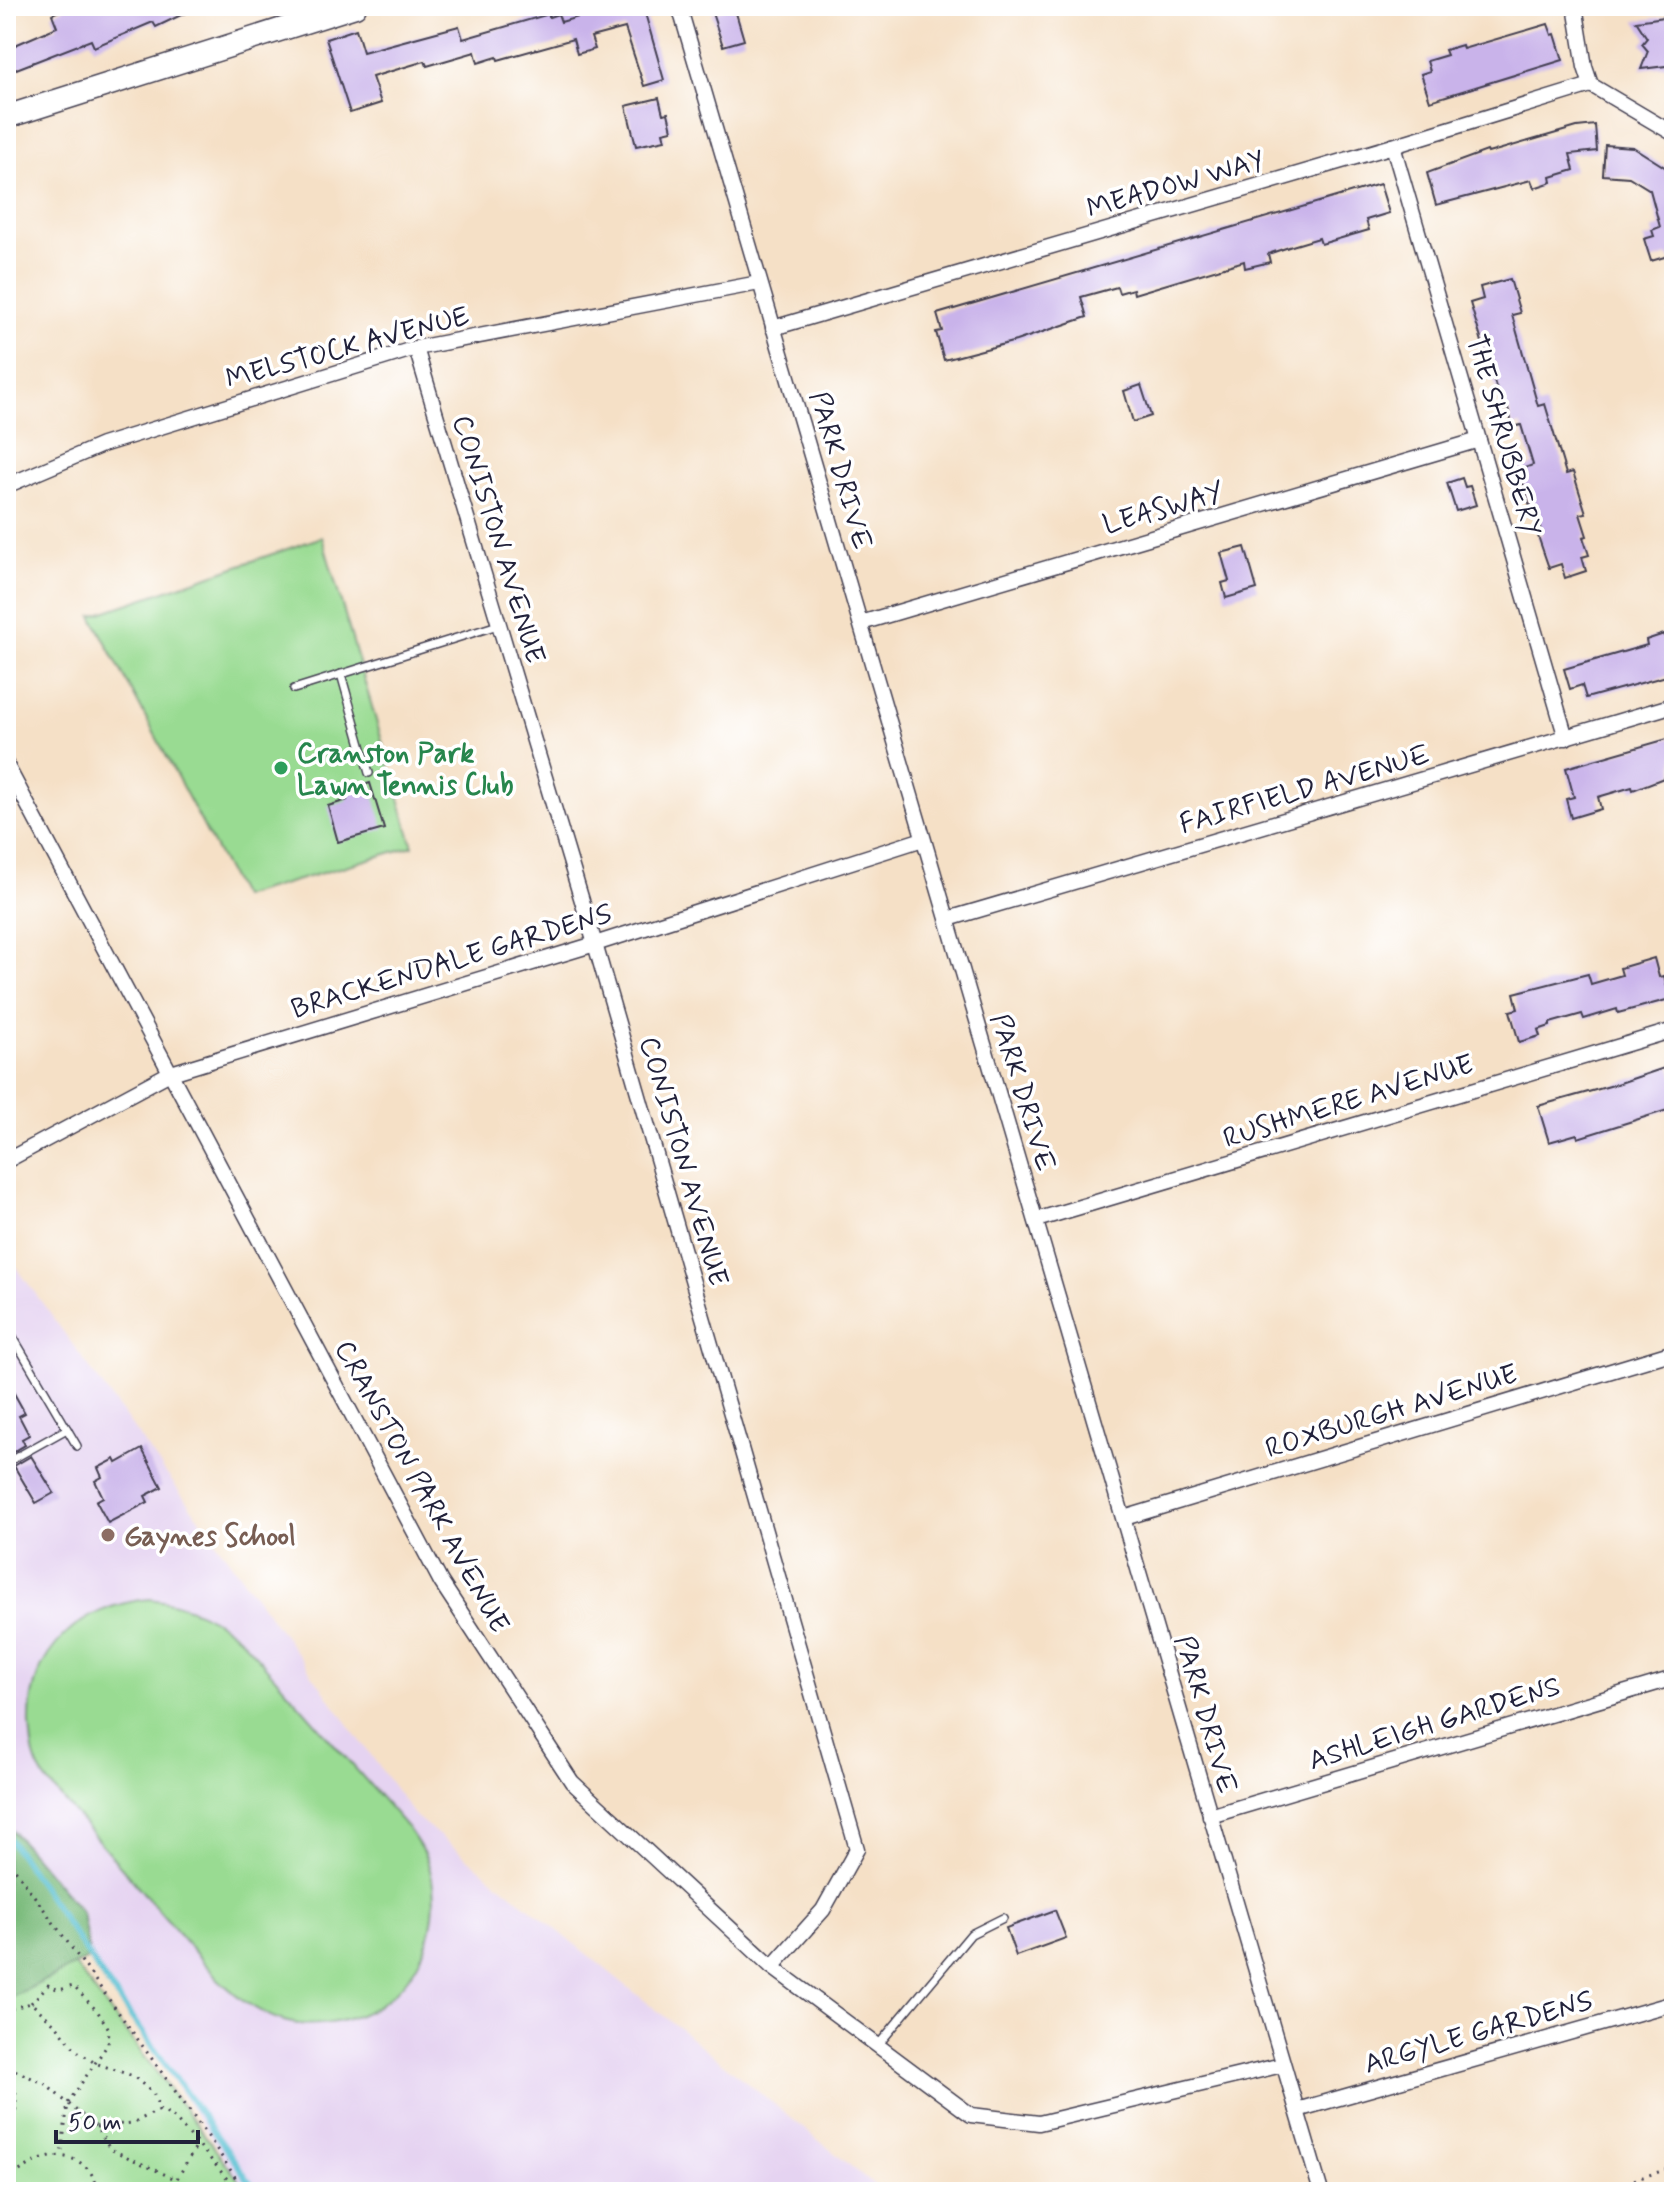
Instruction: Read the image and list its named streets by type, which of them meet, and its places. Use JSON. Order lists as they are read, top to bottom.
{
  "streets": {
    "street": [
      "MEADOW WAY",
      "MELSTOCK AVENUE",
      "THE SHRUBBERY",
      "PARK DRIVE",
      "LEASWAY",
      "CONISTON AVENUE",
      "FAIRFIELD AVENUE",
      "BRACKENDALE GARDENS",
      "RUSHMERE AVENUE",
      "ROXBURGH AVENUE",
      "CRANSTON PARK AVENUE",
      "ASHLEIGH GARDENS",
      "ARGYLE GARDENS"
    ]
  },
  "crossings": [
    ["MEADOW WAY", "THE SHRUBBERY"],
    ["MEADOW WAY", "PARK DRIVE"],
    ["MELSTOCK AVENUE", "PARK DRIVE"],
    ["MELSTOCK AVENUE", "CONISTON AVENUE"],
    ["THE SHRUBBERY", "LEASWAY"],
    ["THE SHRUBBERY", "FAIRFIELD AVENUE"],
    ["PARK DRIVE", "LEASWAY"],
    ["PARK DRIVE", "FAIRFIELD AVENUE"],
    ["PARK DRIVE", "BRACKENDALE GARDENS"],
    ["PARK DRIVE", "RUSHMERE AVENUE"],
    ["PARK DRIVE", "ROXBURGH AVENUE"],
    ["PARK DRIVE", "CRANSTON PARK AVENUE"],
    ["PARK DRIVE", "ASHLEIGH GARDENS"],
    ["PARK DRIVE", "ARGYLE GARDENS"],
    ["CONISTON AVENUE", "BRACKENDALE GARDENS"],
    ["CONISTON AVENUE", "CRANSTON PARK AVENUE"],
    ["BRACKENDALE GARDENS", "CRANSTON PARK AVENUE"]
  ],
  "places": ["Cranston Park Lawn Tennis Club", "Gaynes School"],
  "scale_bar": "50 m"
}
